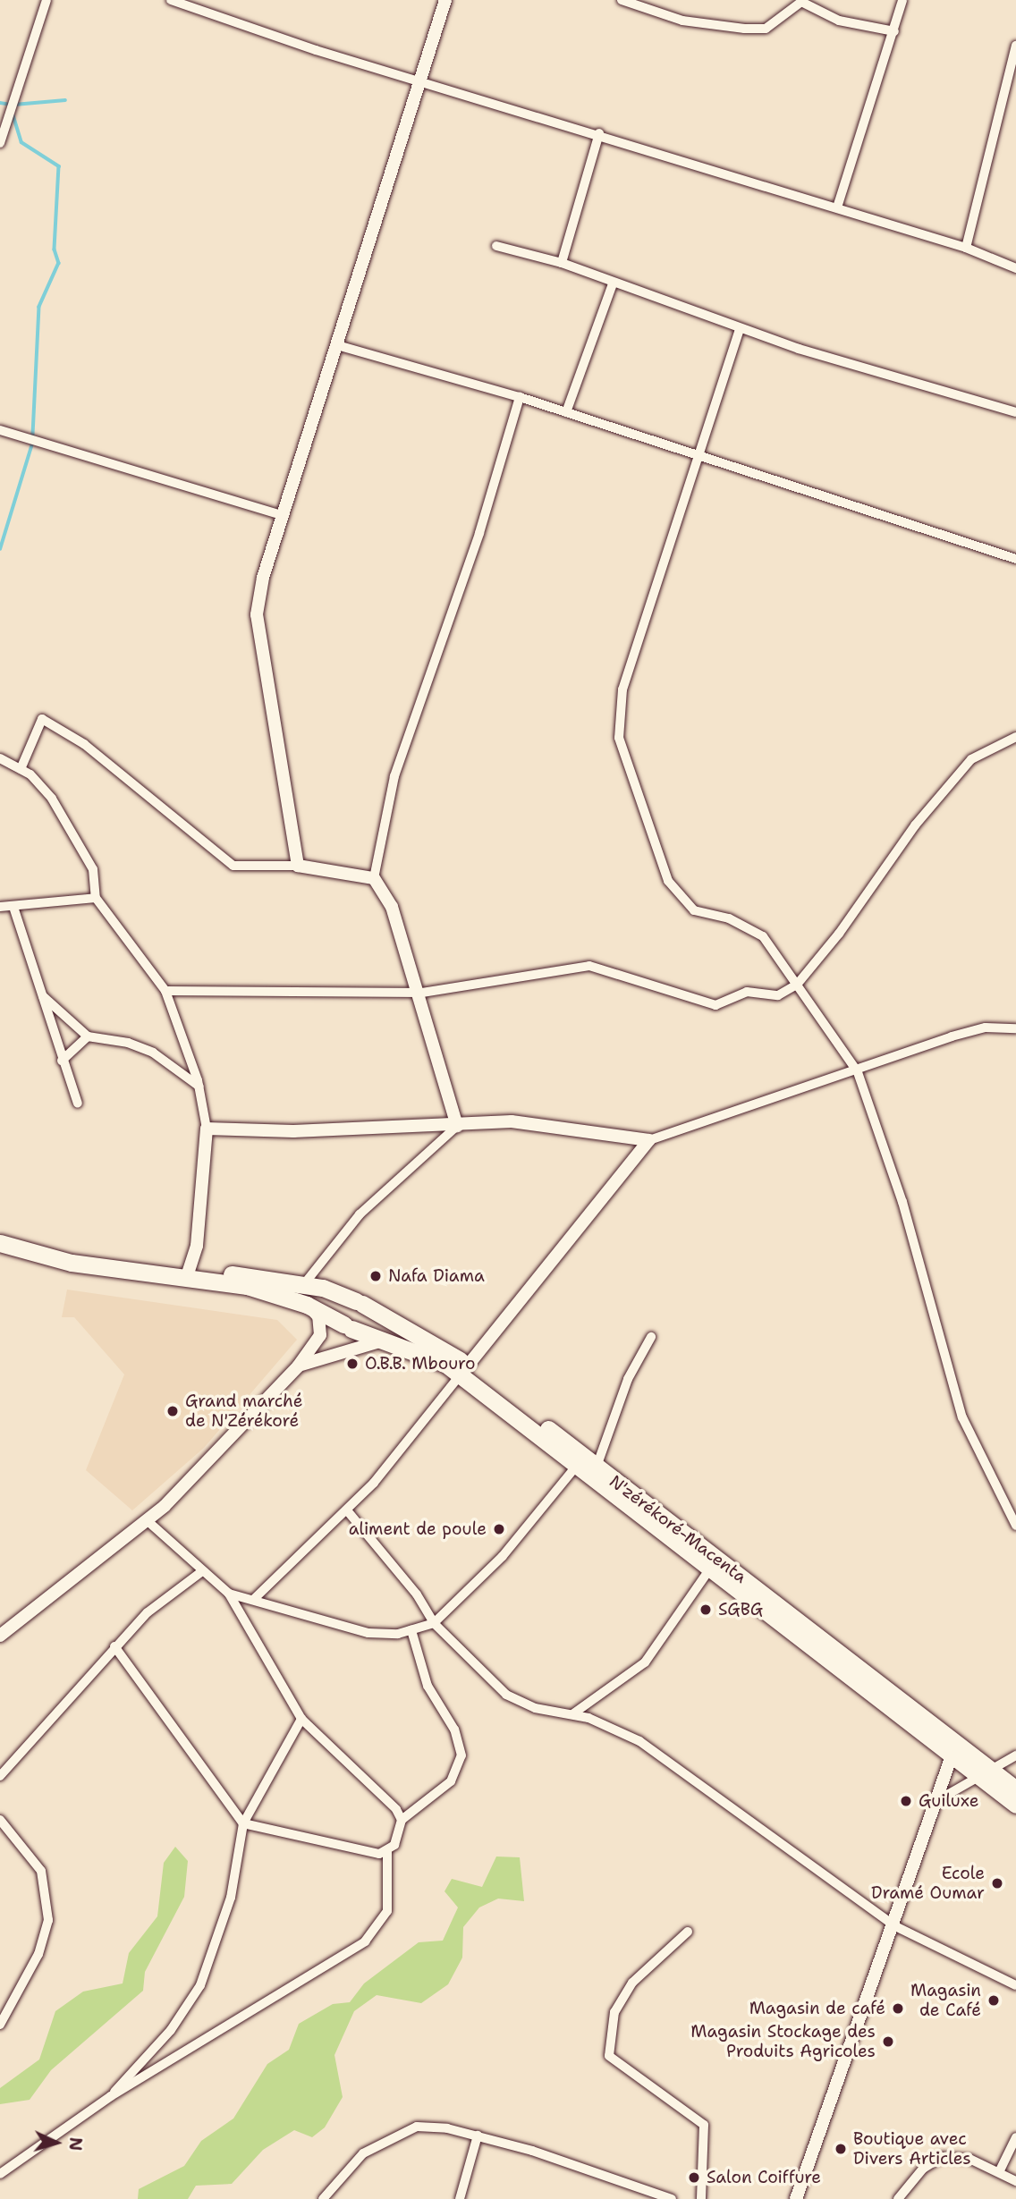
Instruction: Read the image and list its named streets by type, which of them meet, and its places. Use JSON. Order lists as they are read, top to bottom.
{
  "places": [
    "Nafa Diama",
    "O.B.B. Mbouro",
    "Grand marché de N'Zérékoré",
    "aliment de poule",
    "SGBG",
    "Guiluxe",
    "Ecole Dramé Oumar",
    "Magasin de Café",
    "Magasin de café",
    "Magasin Stockage des Produits Agricoles",
    "Boutique avec Divers Articles",
    "Salon Coiffure"
  ],
  "north": "right"
}
